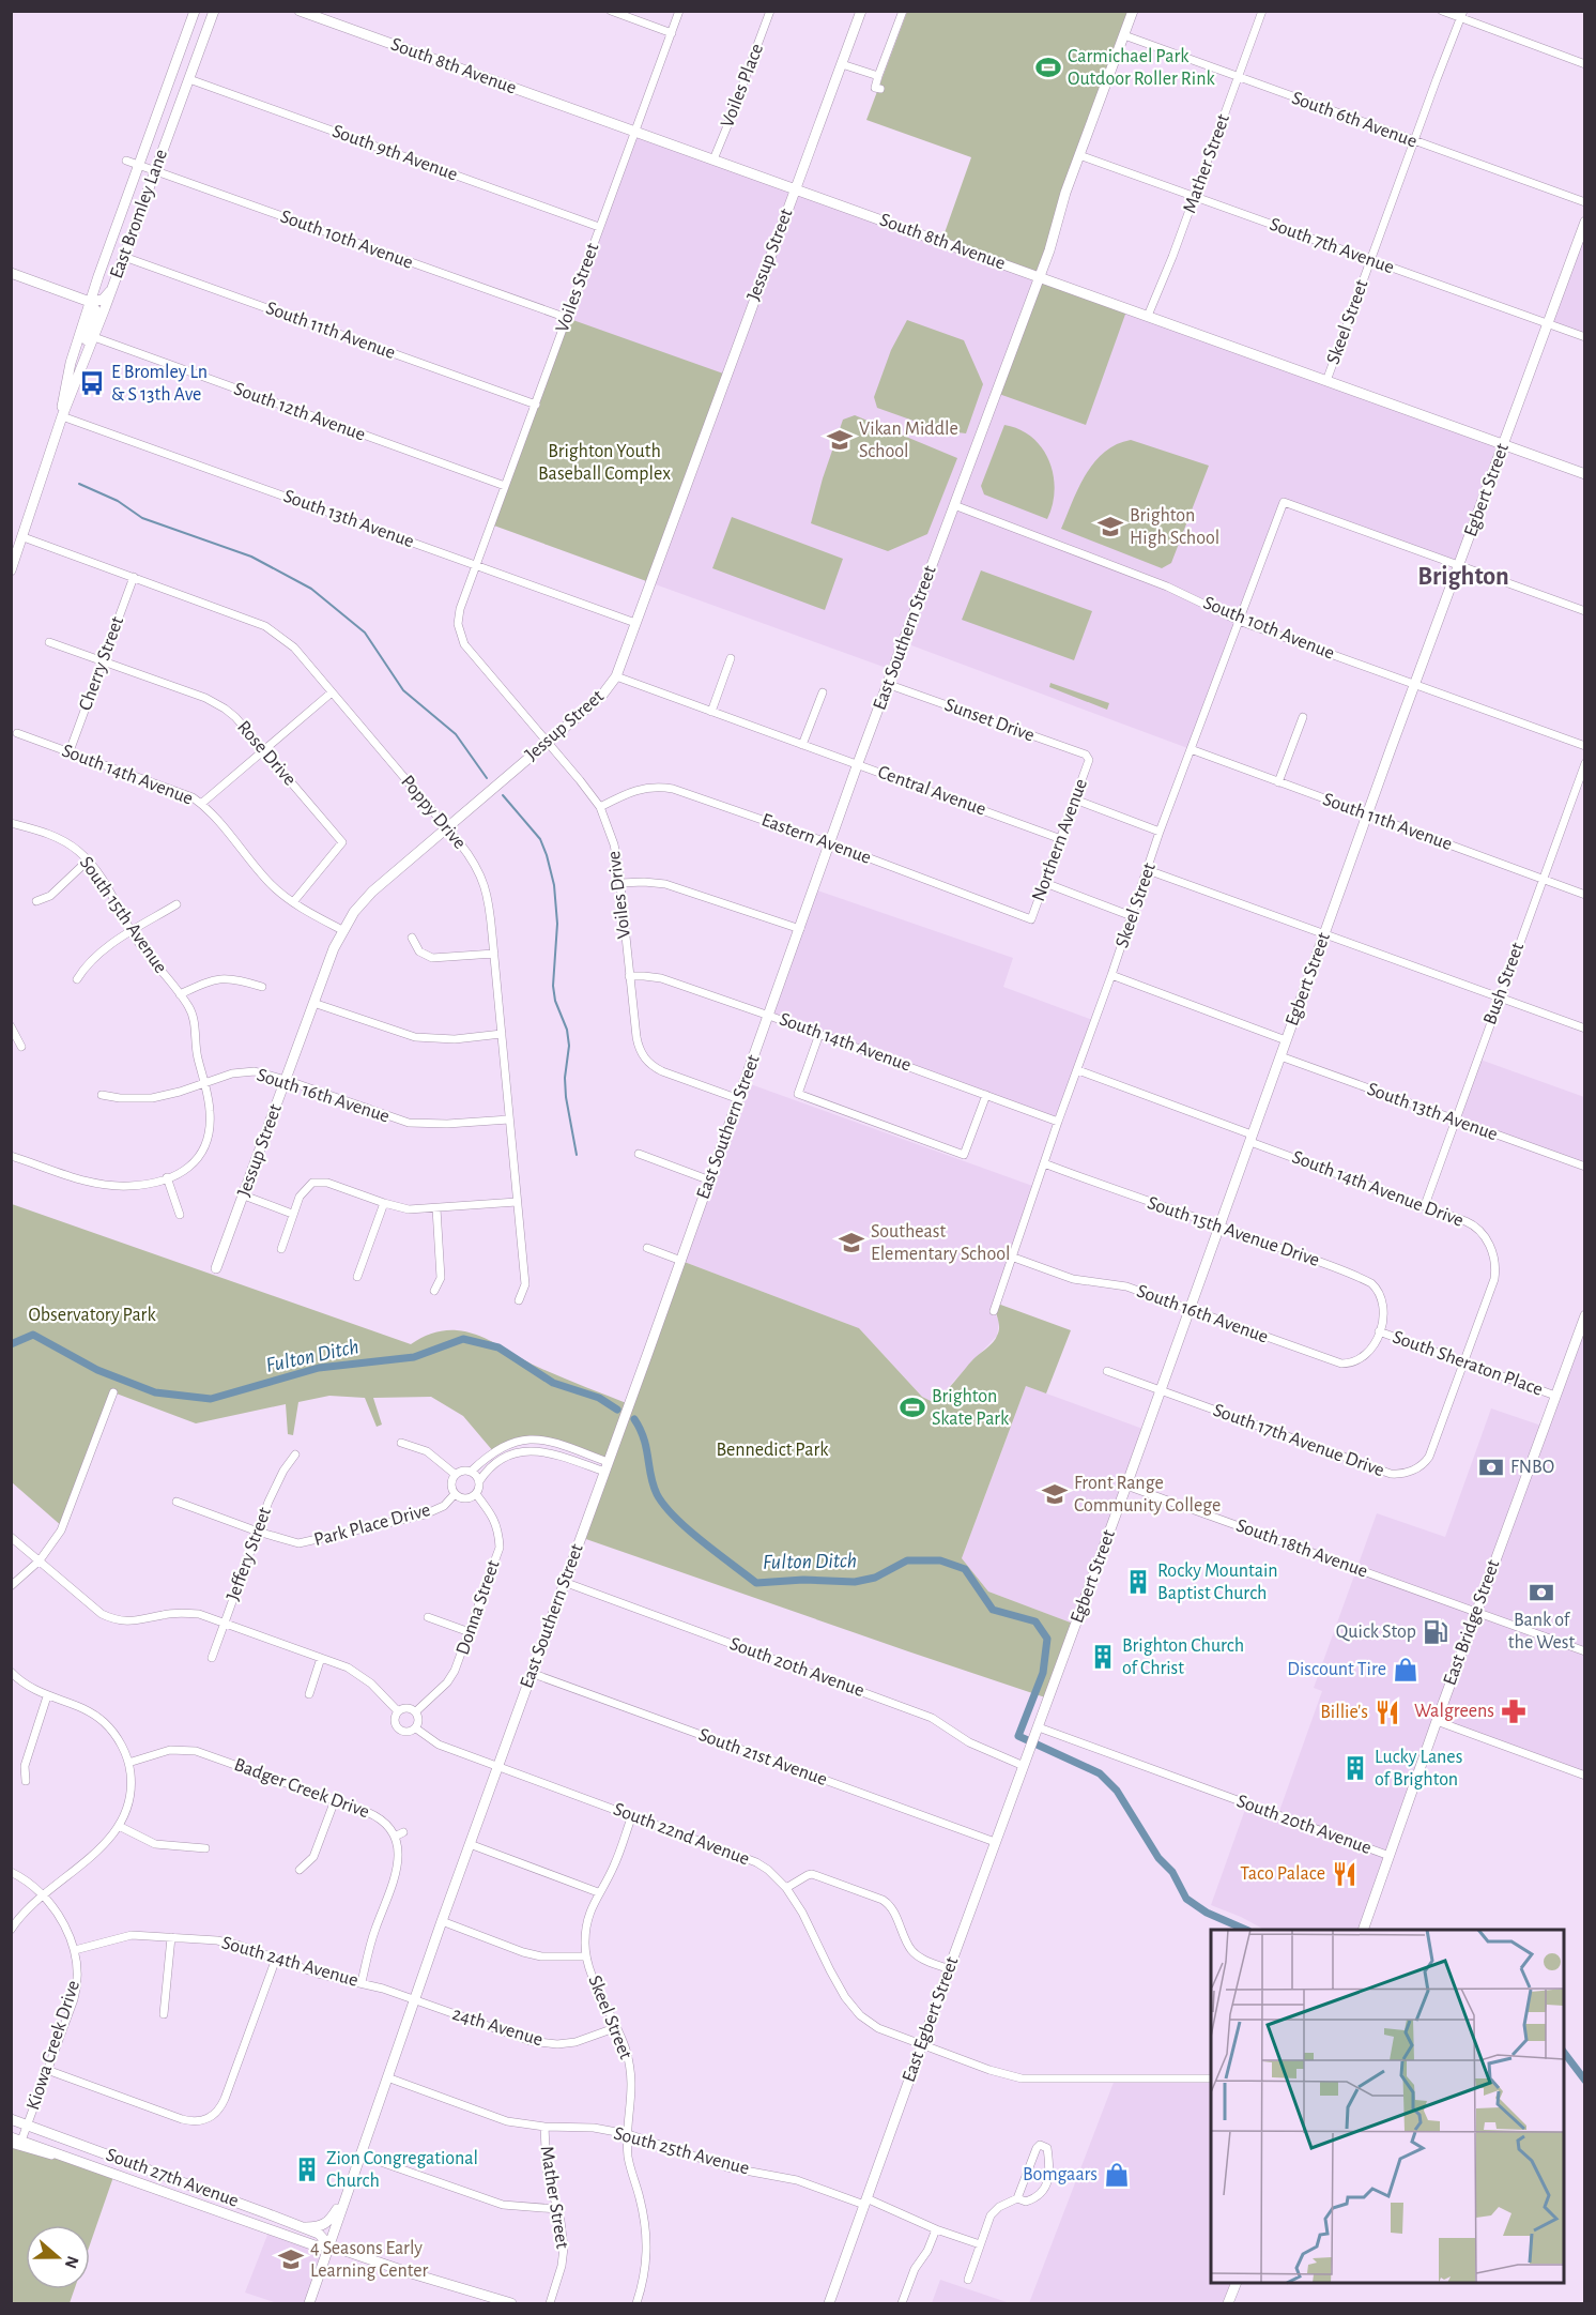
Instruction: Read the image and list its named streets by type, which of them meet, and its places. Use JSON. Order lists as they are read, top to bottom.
{
  "streets": {
    "street": [
      "South 8th Avenue",
      "Voiles Place",
      "South 6th Avenue",
      "South 9th Avenue",
      "Mather Street",
      "East Bromley Lane",
      "South 10th Avenue",
      "South 7th Avenue",
      "Jessup Street",
      "Voiles Street",
      "Skeel Street",
      "South 11th Avenue",
      "South 12th Avenue",
      "Egbert Street",
      "South 13th Avenue",
      "East Southern Street",
      "Cherry Street",
      "Sunset Drive",
      "Rose Drive",
      "South 14th Avenue",
      "Central Avenue",
      "Poppy Drive",
      "Eastern Avenue",
      "Northern Avenue",
      "Voiles Drive",
      "South 15th Avenue",
      "Bush Street",
      "South 16th Avenue",
      "South 14th Avenue Drive",
      "South 15th Avenue Drive",
      "South Sheraton Place",
      "South 17th Avenue Drive",
      "Park Place Drive",
      "South 18th Avenue",
      "Jeffery Street",
      "Donna Street",
      "East Bridge Street",
      "South 20th Avenue",
      "South 21st Avenue",
      "Badger Creek Drive",
      "South 22nd Avenue",
      "South 24th Avenue",
      "East Egbert Street",
      "24th Avenue",
      "Kiowa Creek Drive",
      "South 25th Avenue",
      "South 27th Avenue"
    ]
  },
  "crossings": [
    ["South 8th Avenue", "Voiles Place"],
    ["South 8th Avenue", "Mather Street"],
    ["South 8th Avenue", "Jessup Street"],
    ["South 8th Avenue", "Voiles Street"],
    ["South 8th Avenue", "Skeel Street"],
    ["South 8th Avenue", "Egbert Street"],
    ["South 8th Avenue", "East Southern Street"],
    ["South 6th Avenue", "Mather Street"],
    ["South 6th Avenue", "Skeel Street"],
    ["South 6th Avenue", "East Southern Street"],
    ["South 9th Avenue", "East Bromley Lane"],
    ["South 9th Avenue", "Voiles Street"],
    ["Mather Street", "South 7th Avenue"],
    ["Mather Street", "South 25th Avenue"],
    ["East Bromley Lane", "South 10th Avenue"],
    ["East Bromley Lane", "South 11th Avenue"],
    ["East Bromley Lane", "South 12th Avenue"],
    ["East Bromley Lane", "South 13th Avenue"],
    ["East Bromley Lane", "Poppy Drive"],
    ["South 10th Avenue", "Voiles Street"],
    ["South 10th Avenue", "Skeel Street"],
    ["South 10th Avenue", "Egbert Street"],
    ["South 10th Avenue", "East Southern Street"],
    ["South 7th Avenue", "Skeel Street"],
    ["South 7th Avenue", "Egbert Street"],
    ["South 7th Avenue", "East Southern Street"],
    ["Jessup Street", "South 13th Avenue"],
    ["Jessup Street", "South 14th Avenue"],
    ["Jessup Street", "Central Avenue"],
    ["Jessup Street", "Poppy Drive"],
    ["Jessup Street", "Voiles Drive"],
    ["Jessup Street", "South 16th Avenue"],
    ["Voiles Street", "South 11th Avenue"],
    ["Voiles Street", "South 12th Avenue"],
    ["Voiles Street", "South 13th Avenue"],
    ["Voiles Street", "Voiles Drive"],
    ["Skeel Street", "South 11th Avenue"],
    ["Skeel Street", "Egbert Street"],
    ["Skeel Street", "South 14th Avenue"],
    ["Skeel Street", "South 16th Avenue"],
    ["Skeel Street", "South 14th Avenue Drive"],
    ["Skeel Street", "South 15th Avenue Drive"],
    ["Skeel Street", "South 22nd Avenue"],
    ["Skeel Street", "24th Avenue"],
    ["Skeel Street", "South 25th Avenue"],
    ["South 11th Avenue", "Egbert Street"],
    ["South 11th Avenue", "Bush Street"],
    ["Egbert Street", "South 13th Avenue"],
    ["Egbert Street", "South 16th Avenue"],
    ["Egbert Street", "South 14th Avenue Drive"],
    ["Egbert Street", "South 15th Avenue Drive"],
    ["Egbert Street", "South 17th Avenue Drive"],
    ["Egbert Street", "South 18th Avenue"],
    ["Egbert Street", "South 20th Avenue"],
    ["Egbert Street", "East Egbert Street"],
    ["South 13th Avenue", "Voiles Drive"],
    ["South 13th Avenue", "Bush Street"],
    ["East Southern Street", "Sunset Drive"],
    ["East Southern Street", "South 14th Avenue"],
    ["East Southern Street", "Central Avenue"],
    ["East Southern Street", "Eastern Avenue"],
    ["East Southern Street", "Voiles Drive"],
    ["East Southern Street", "South 20th Avenue"],
    ["East Southern Street", "South 21st Avenue"],
    ["East Southern Street", "South 22nd Avenue"],
    ["East Southern Street", "South 24th Avenue"],
    ["East Southern Street", "24th Avenue"],
    ["East Southern Street", "South 25th Avenue"],
    ["East Southern Street", "South 27th Avenue"],
    ["Cherry Street", "Rose Drive"],
    ["Cherry Street", "South 14th Avenue"],
    ["Cherry Street", "Poppy Drive"],
    ["Sunset Drive", "Northern Avenue"],
    ["Rose Drive", "South 14th Avenue"],
    ["South 14th Avenue", "Voiles Drive"],
    ["Central Avenue", "Northern Avenue"],
    ["Poppy Drive", "South 16th Avenue"],
    ["Eastern Avenue", "Northern Avenue"],
    ["Eastern Avenue", "Voiles Drive"],
    ["South 15th Avenue", "South 16th Avenue"],
    ["Bush Street", "South 14th Avenue Drive"],
    ["South 16th Avenue", "South 15th Avenue Drive"],
    ["South 16th Avenue", "South Sheraton Place"],
    ["South 14th Avenue Drive", "South Sheraton Place"],
    ["South 14th Avenue Drive", "South 17th Avenue Drive"],
    ["South 15th Avenue Drive", "South Sheraton Place"],
    ["South Sheraton Place", "South 17th Avenue Drive"],
    ["South Sheraton Place", "East Bridge Street"],
    ["Park Place Drive", "Jeffery Street"],
    ["Park Place Drive", "Donna Street"],
    ["South 18th Avenue", "East Bridge Street"],
    ["Donna Street", "South 22nd Avenue"],
    ["East Bridge Street", "South 20th Avenue"],
    ["South 20th Avenue", "East Egbert Street"],
    ["South 21st Avenue", "East Egbert Street"],
    ["South 22nd Avenue", "East Egbert Street"],
    ["South 24th Avenue", "24th Avenue"],
    ["South 24th Avenue", "Kiowa Creek Drive"],
    ["East Egbert Street", "South 25th Avenue"],
    ["Kiowa Creek Drive", "South 27th Avenue"]
  ],
  "districts": ["Brighton"],
  "water": ["Fulton Ditch"],
  "parks": ["Brighton Youth Baseball Complex", "Observatory Park", "Bennedict Park"],
  "places": {
    "sports": ["Carmichael Park Outdoor Roller Rink", "Brighton Skate Park"],
    "bus stop": ["E Bromley Ln & S 13th Ave"],
    "school or university": [
      "Vikan Middle School",
      "Brighton High School",
      "Southeast Elementary School",
      "Front Range Community College",
      "4 Seasons Early Learning Center"
    ],
    "bank": ["FNBO", "Bank of the West"],
    "building": [
      "Rocky Mountain Baptist Church",
      "Brighton Church of Christ",
      "Lucky Lanes of Brighton",
      "Zion Congregational Church"
    ],
    "fuel station": ["Quick Stop"],
    "shop": ["Discount Tire", "Bomgaars"],
    "pharmacy": ["Walgreens"],
    "restaurant": ["Billie's", "Taco Palace"]
  },
  "north": "right"
}
